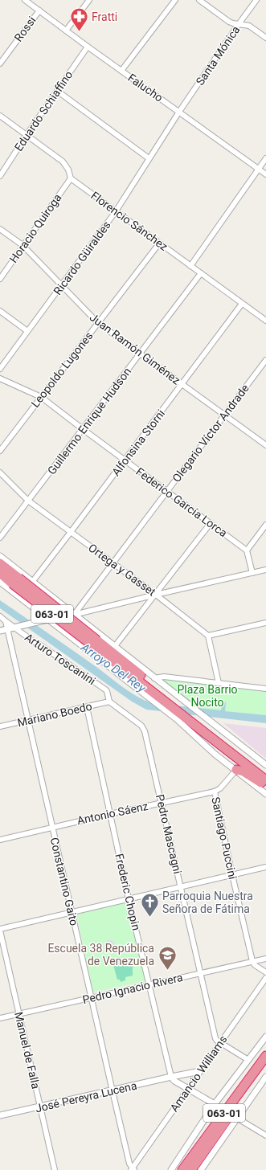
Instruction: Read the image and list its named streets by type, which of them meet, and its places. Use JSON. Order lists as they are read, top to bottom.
{
  "streets": {
    "highway": ["063-01"],
    "street": [
      "Rossi",
      "Santa Mónica",
      "Falucho",
      "Eduardo Schiaffino",
      "Florencio Sánchez",
      "Horacio Quiroga",
      "Ricardo Güiraldes",
      "Juan Ramón Giménez",
      "Leopoldo Lugones",
      "Guillermo Enrique Hudson",
      "Olegario Víctor Andrade",
      "Alfonsina Storni",
      "Federico García Lorca",
      "Ortega y Gasset",
      "Arturo Toscanini",
      "Mariano Boedo",
      "Antonio Sáenz",
      "Pedro Mascagni",
      "Santiago Puccini",
      "Constantino Gaito",
      "Frederic Chopin",
      "Pedro Ignacio Rivera",
      "Manuel de Falla",
      "Amancio Williams",
      "José Pereyra Lucena"
    ]
  },
  "crossings": [
    ["Rossi", "Falucho"],
    ["Santa Mónica", "Falucho"],
    ["Santa Mónica", "Ricardo Güiraldes"],
    ["Falucho", "Eduardo Schiaffino"],
    ["Falucho", "Ricardo Güiraldes"],
    ["Florencio Sánchez", "Horacio Quiroga"],
    ["Florencio Sánchez", "Ricardo Güiraldes"],
    ["Florencio Sánchez", "Leopoldo Lugones"],
    ["Florencio Sánchez", "Guillermo Enrique Hudson"],
    ["Florencio Sánchez", "Alfonsina Storni"],
    ["Horacio Quiroga", "Juan Ramón Giménez"],
    ["Ricardo Güiraldes", "Juan Ramón Giménez"],
    ["Juan Ramón Giménez", "Leopoldo Lugones"],
    ["Juan Ramón Giménez", "Guillermo Enrique Hudson"],
    ["Juan Ramón Giménez", "Olegario Víctor Andrade"],
    ["Juan Ramón Giménez", "Alfonsina Storni"],
    ["Leopoldo Lugones", "Federico García Lorca"],
    ["Guillermo Enrique Hudson", "Federico García Lorca"],
    ["Guillermo Enrique Hudson", "Ortega y Gasset"],
    ["Olegario Víctor Andrade", "Federico García Lorca"],
    ["Olegario Víctor Andrade", "Ortega y Gasset"],
    ["Alfonsina Storni", "Federico García Lorca"],
    ["Alfonsina Storni", "Ortega y Gasset"],
    ["Arturo Toscanini", "Mariano Boedo"],
    ["Arturo Toscanini", "Pedro Mascagni"],
    ["Arturo Toscanini", "Constantino Gaito"],
    ["Mariano Boedo", "Pedro Mascagni"],
    ["Mariano Boedo", "Constantino Gaito"],
    ["Mariano Boedo", "Frederic Chopin"],
    ["Antonio Sáenz", "Pedro Mascagni"],
    ["Antonio Sáenz", "Santiago Puccini"],
    ["Antonio Sáenz", "Constantino Gaito"],
    ["Antonio Sáenz", "Frederic Chopin"],
    ["Pedro Mascagni", "Pedro Ignacio Rivera"],
    ["Pedro Mascagni", "Amancio Williams"],
    ["Santiago Puccini", "Pedro Ignacio Rivera"],
    ["Constantino Gaito", "Pedro Ignacio Rivera"],
    ["Constantino Gaito", "Amancio Williams"],
    ["Constantino Gaito", "José Pereyra Lucena"],
    ["Frederic Chopin", "Pedro Ignacio Rivera"],
    ["Frederic Chopin", "José Pereyra Lucena"],
    ["Pedro Ignacio Rivera", "Manuel de Falla"],
    ["Manuel de Falla", "José Pereyra Lucena"],
    ["Amancio Williams", "José Pereyra Lucena"]
  ],
  "water": ["Arroyo Del Rey"],
  "parks": ["Plaza Barrio Nocito"],
  "places": {
    "pharmacy": ["Fratti"],
    "church": ["Parroquia Nuestra Señora de Fátima"],
    "school or university": ["Escuela 38 República de Venezuela"]
  }
}
